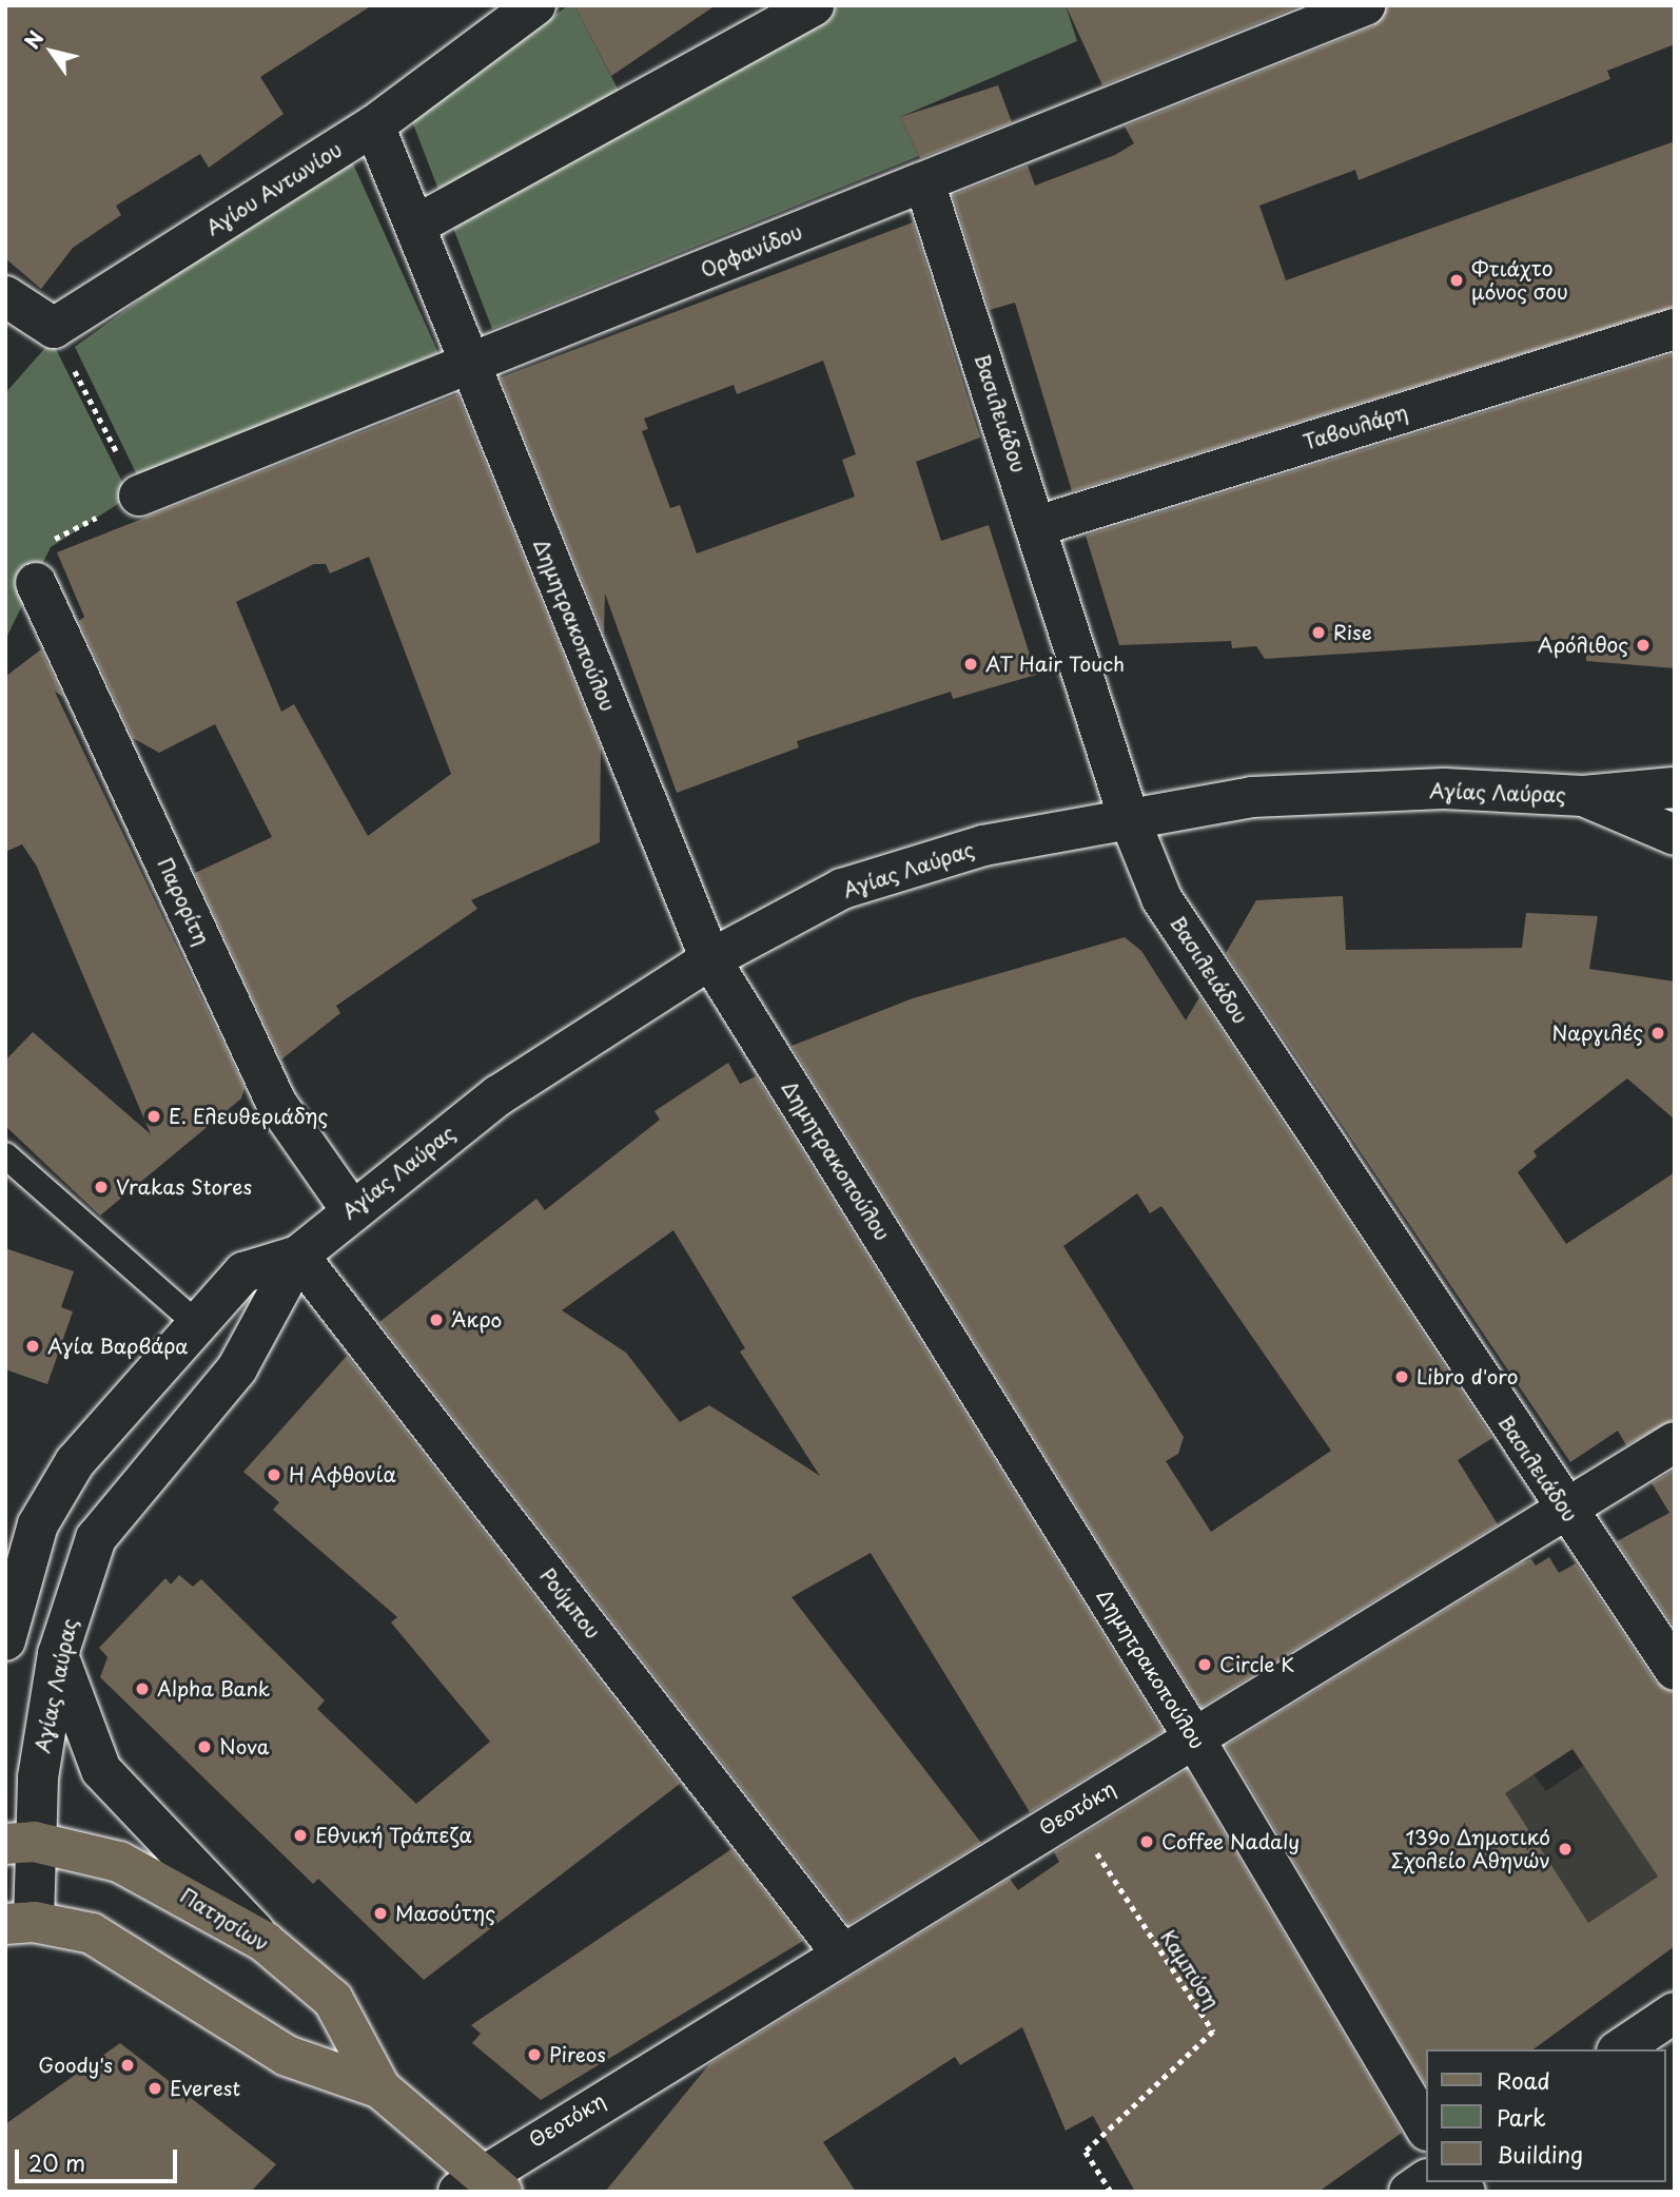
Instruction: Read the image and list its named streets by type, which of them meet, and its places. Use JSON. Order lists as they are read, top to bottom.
{
  "streets": {
    "main road": ["Πατησίων"],
    "street": [
      "Αγίου Αντωνίου",
      "Ορφανίδου",
      "Βασιλειάδου",
      "Ταβουλάρη",
      "Δημητρακοπούλου",
      "Αγίας Λαύρας",
      "Παρορίτη",
      "Ρούμπου",
      "Θεοτόκη"
    ],
    "path": ["Καμπύση"]
  },
  "crossings": [
    ["Αγίου Αντωνίου", "Δημητρακοπούλου"],
    ["Ορφανίδου", "Βασιλειάδου"],
    ["Ορφανίδου", "Δημητρακοπούλου"],
    ["Βασιλειάδου", "Ταβουλάρη"],
    ["Βασιλειάδου", "Αγίας Λαύρας"],
    ["Βασιλειάδου", "Θεοτόκη"],
    ["Δημητρακοπούλου", "Αγίας Λαύρας"],
    ["Δημητρακοπούλου", "Θεοτόκη"],
    ["Αγίας Λαύρας", "Παρορίτη"],
    ["Αγίας Λαύρας", "Ρούμπου"],
    ["Αγίας Λαύρας", "Πατησίων"],
    ["Ρούμπου", "Θεοτόκη"],
    ["Θεοτόκη", "Πατησίων"],
    ["Θεοτόκη", "Καμπύση"]
  ],
  "places": [
    "Φτιάχτο μόνος σου",
    "Rise",
    "Αρόλιθος",
    "AT Hair Touch",
    "Ναργιλές",
    "Ε. Ελευθεριάδης",
    "Vrakas Stores",
    "Άκρο",
    "Αγία Βαρβάρα",
    "Libro d'oro",
    "Η Αφθονία",
    "Circle K",
    "Alpha Bank",
    "Nova",
    "Εθνική Τράπεζα",
    "Coffee Nadaly",
    "139ο Δημοτικό Σχολείο Αθηνών",
    "Μασούτης",
    "Pireos",
    "Goody's",
    "Everest"
  ],
  "legend": ["Road", "Park", "Building"],
  "scale_bar": "20 m",
  "north": "top left"
}
